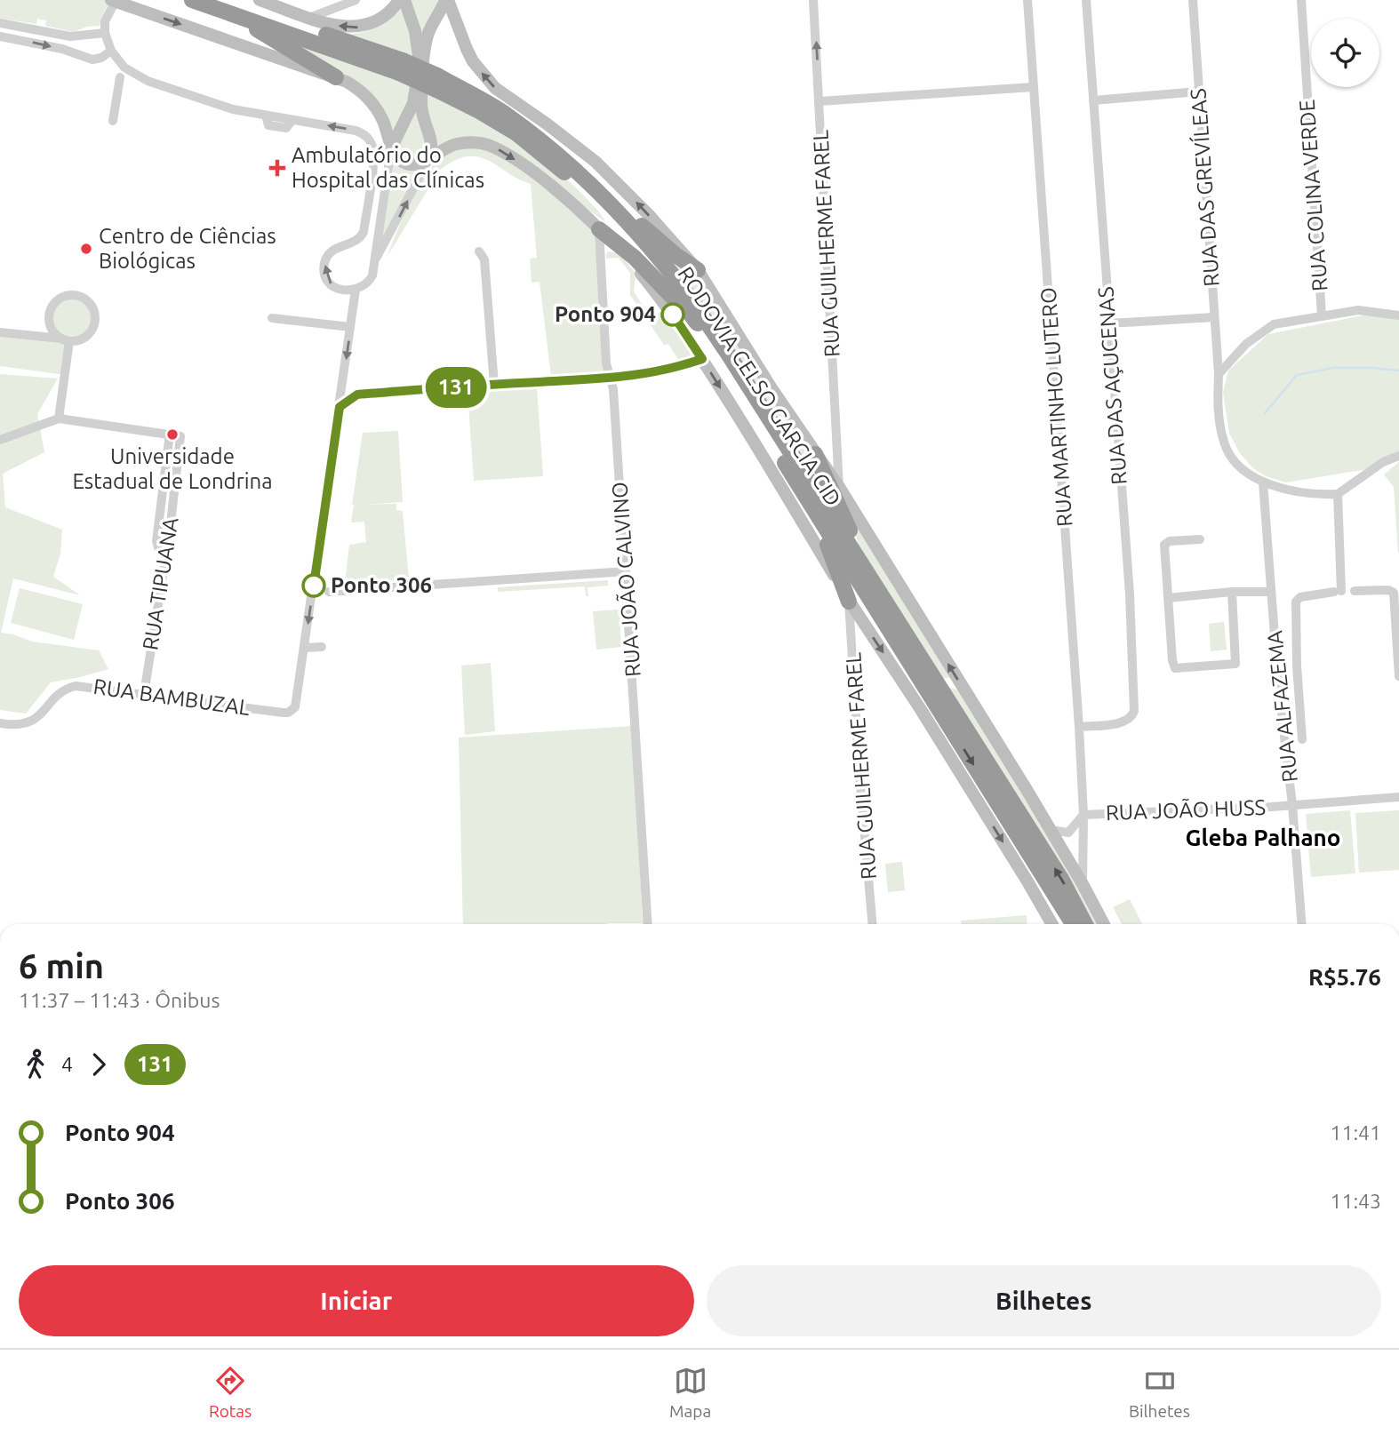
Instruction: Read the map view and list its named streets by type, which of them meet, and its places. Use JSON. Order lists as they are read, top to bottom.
{
  "streets": {
    "highway": ["RODOVIA CELSO GARCIA CID"],
    "street": [
      "RUA DAS GREVÍLEAS",
      "RUA COLINA VERDE",
      "RUA GUILHERME FAREL",
      "RUA DAS AÇUCENAS",
      "RUA MARTINHO LUTERO",
      "RUA JOÃO CALVINO",
      "RUA TIPUANA",
      "RUA BAMBUZAL",
      "RUA ALFAZEMA",
      "RUA JOÃO HUSS"
    ]
  },
  "crossings": [
    ["RUA DAS GREVÍLEAS", "RUA ALFAZEMA"],
    ["RUA GUILHERME FAREL", "RODOVIA CELSO GARCIA CID"],
    ["RUA DAS AÇUCENAS", "RUA MARTINHO LUTERO"],
    ["RODOVIA CELSO GARCIA CID", "RUA JOÃO CALVINO"],
    ["RODOVIA CELSO GARCIA CID", "RUA JOÃO HUSS"],
    ["RUA MARTINHO LUTERO", "RUA JOÃO HUSS"],
    ["RUA TIPUANA", "RUA BAMBUZAL"],
    ["RUA ALFAZEMA", "RUA JOÃO HUSS"]
  ],
  "one_way": ["RUA BAMBUZAL"],
  "districts": ["Gleba Palhano"],
  "places": {
    "health": ["Ambulatório do Hospital das Clínicas"],
    "other": [
      "Centro de Ciências Biológicas",
      "Ponto 904",
      "Universidade Estadual de Londrina",
      "Ponto 306"
    ]
  },
  "lines": ["bus line 131"],
  "page": {
    "on_map": "131",
    "heading": ["6 min", "11:37 – 11:43 · Ônibus", "R$5.76"],
    "legs": ["4", "131"],
    "list": [
      {
        "name": "Ponto 904",
        "value": "11:41"
      },
      {
        "name": "Ponto 306",
        "value": "11:43"
      }
    ],
    "buttons": ["Iniciar", "Bilhetes"],
    "tabs": ["Rotas", "Mapa", "Bilhetes"]
  }
}
